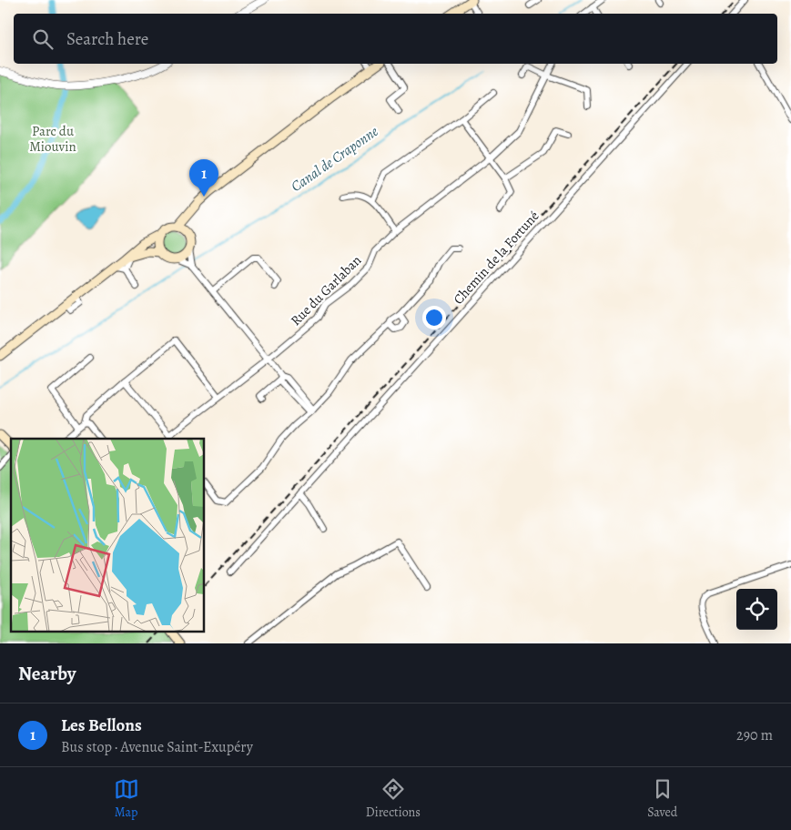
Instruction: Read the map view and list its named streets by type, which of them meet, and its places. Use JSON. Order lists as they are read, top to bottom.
{
  "streets": {
    "street": ["Chemin de la Fortuné", "Rue du Garlaban"]
  },
  "water": ["Canal de Craponne"],
  "parks": ["Parc du Miouvin"],
  "page": {
    "search": "Search here",
    "pins": "1",
    "heading": "Nearby",
    "list": [
      {
        "mark": "1",
        "name": "Les Bellons",
        "note": "Bus stop · Avenue Saint-Exupéry",
        "value": "290 m"
      }
    ],
    "nav": ["Map", "Directions", "Saved"]
  }
}
